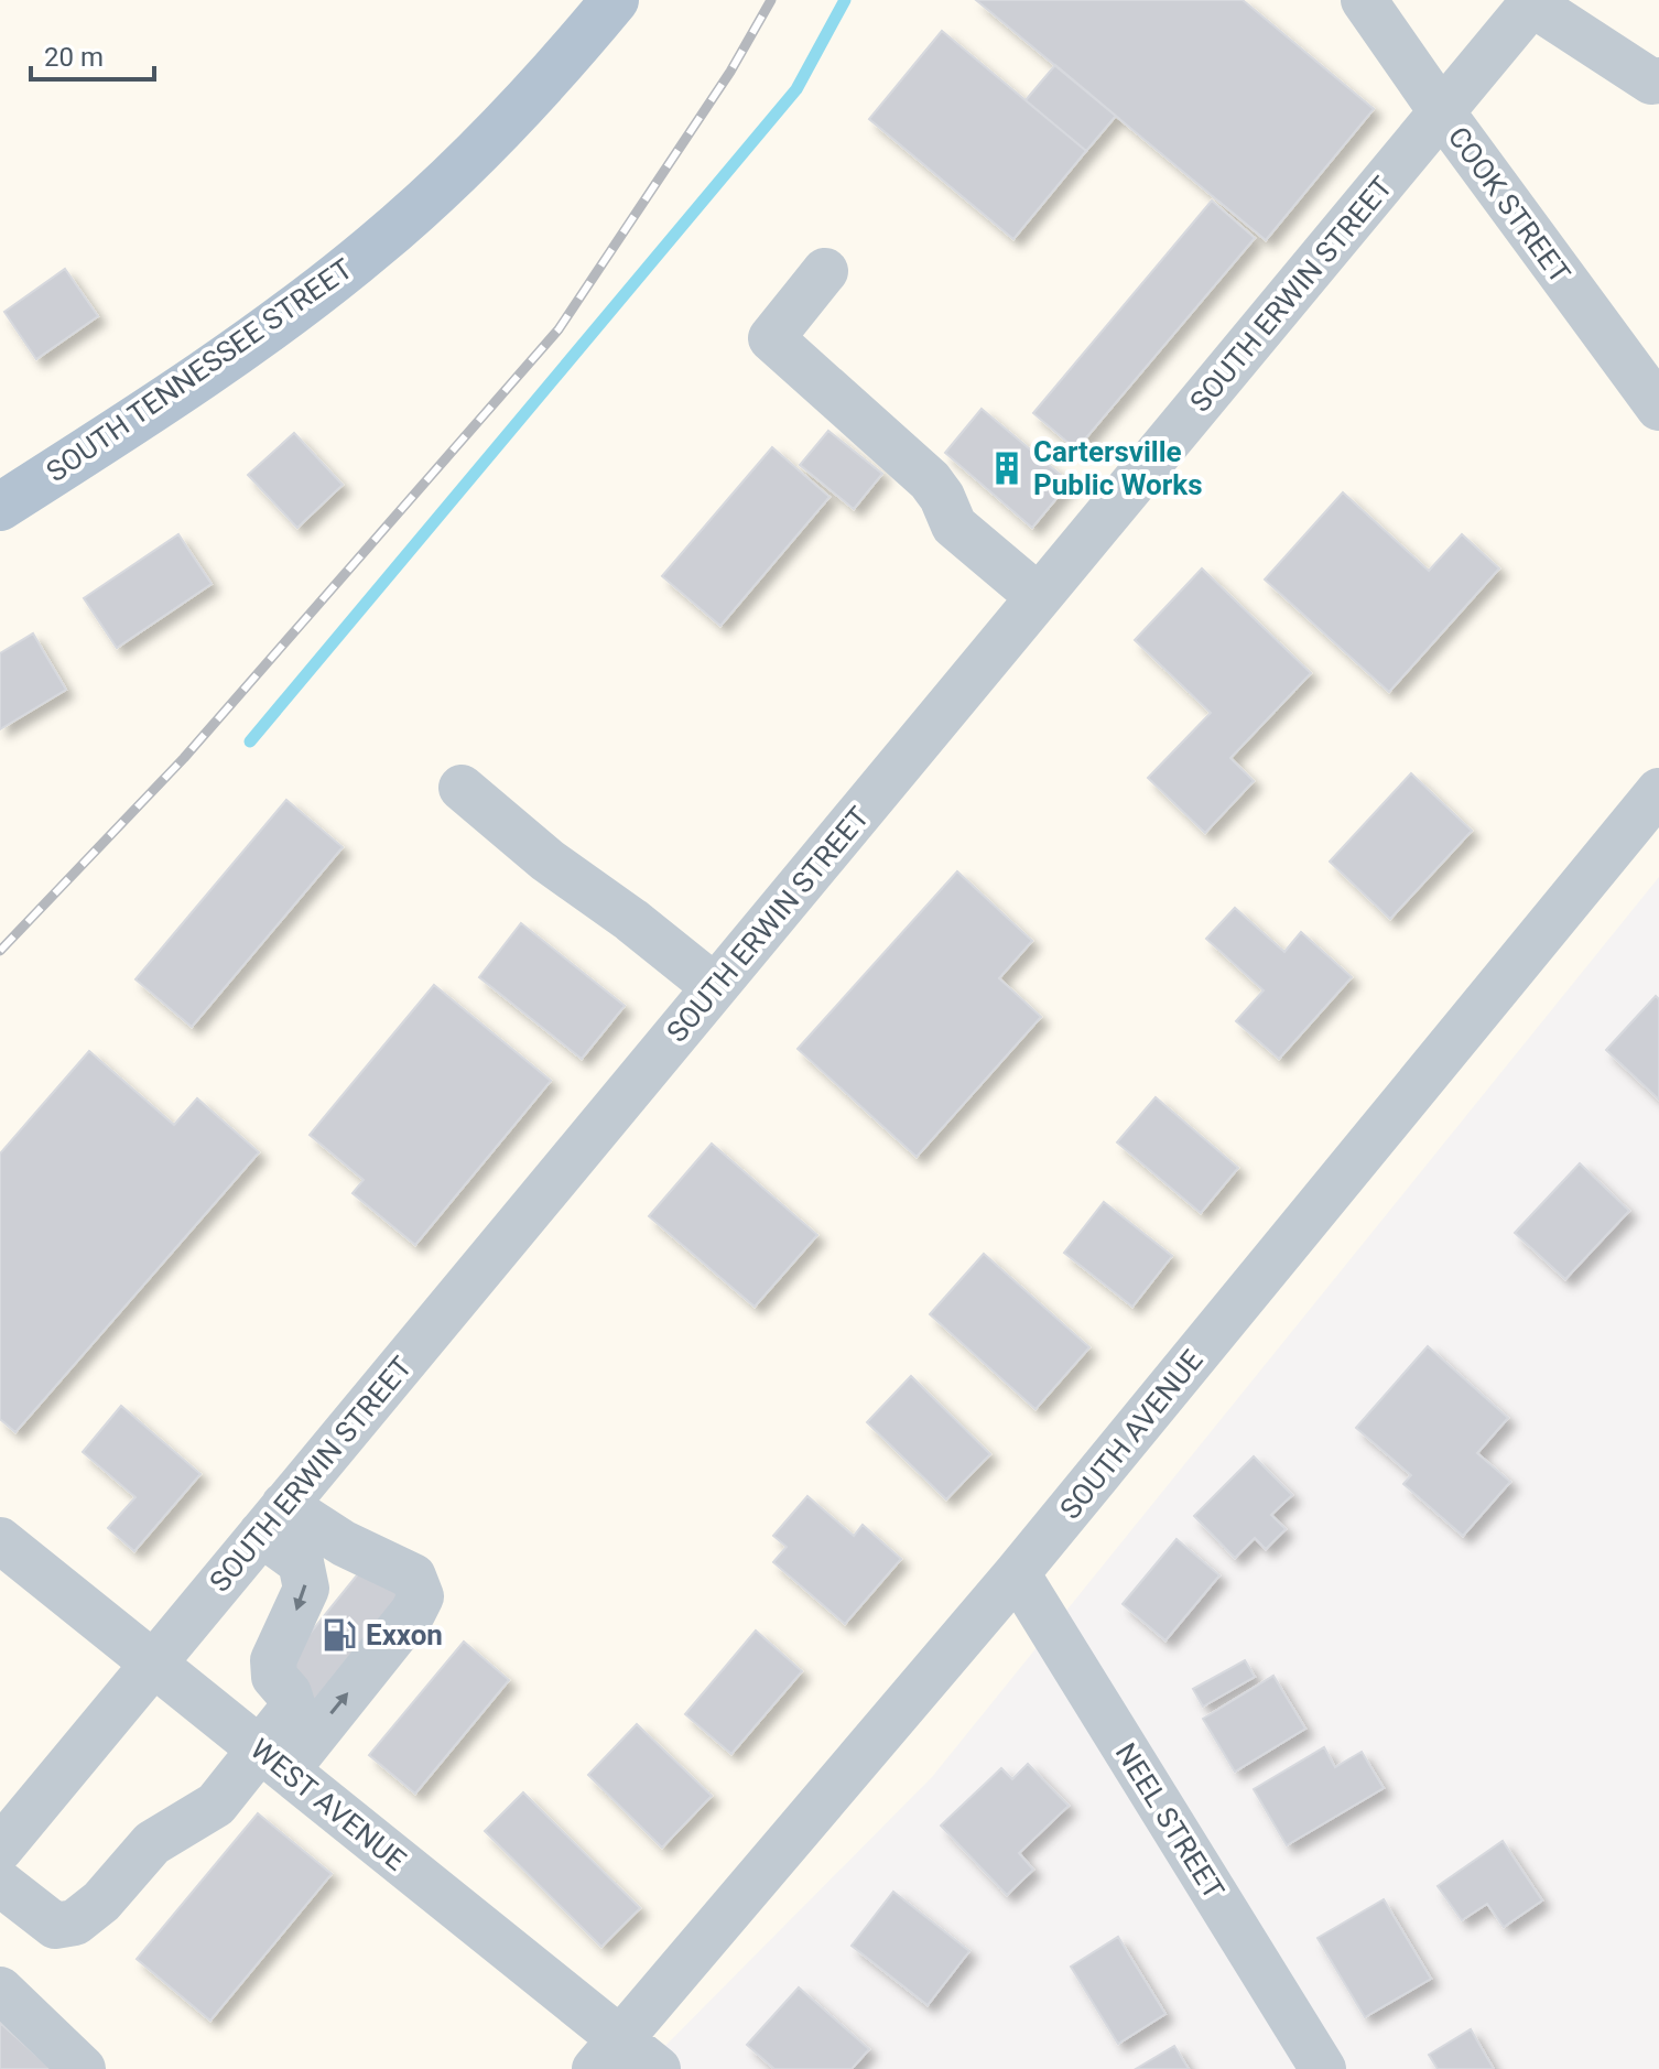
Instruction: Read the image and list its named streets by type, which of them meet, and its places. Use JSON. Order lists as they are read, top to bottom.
{
  "streets": {
    "main road": ["SOUTH TENNESSEE STREET"],
    "street": [
      "COOK STREET",
      "SOUTH ERWIN STREET",
      "SOUTH AVENUE",
      "WEST AVENUE",
      "NEEL STREET"
    ]
  },
  "crossings": [
    ["COOK STREET", "SOUTH ERWIN STREET"],
    ["SOUTH ERWIN STREET", "WEST AVENUE"],
    ["SOUTH AVENUE", "WEST AVENUE"],
    ["SOUTH AVENUE", "NEEL STREET"]
  ],
  "places": {
    "building": ["Cartersville Public Works"],
    "fuel station": ["Exxon"]
  },
  "scale_bar": "20 m"
}
